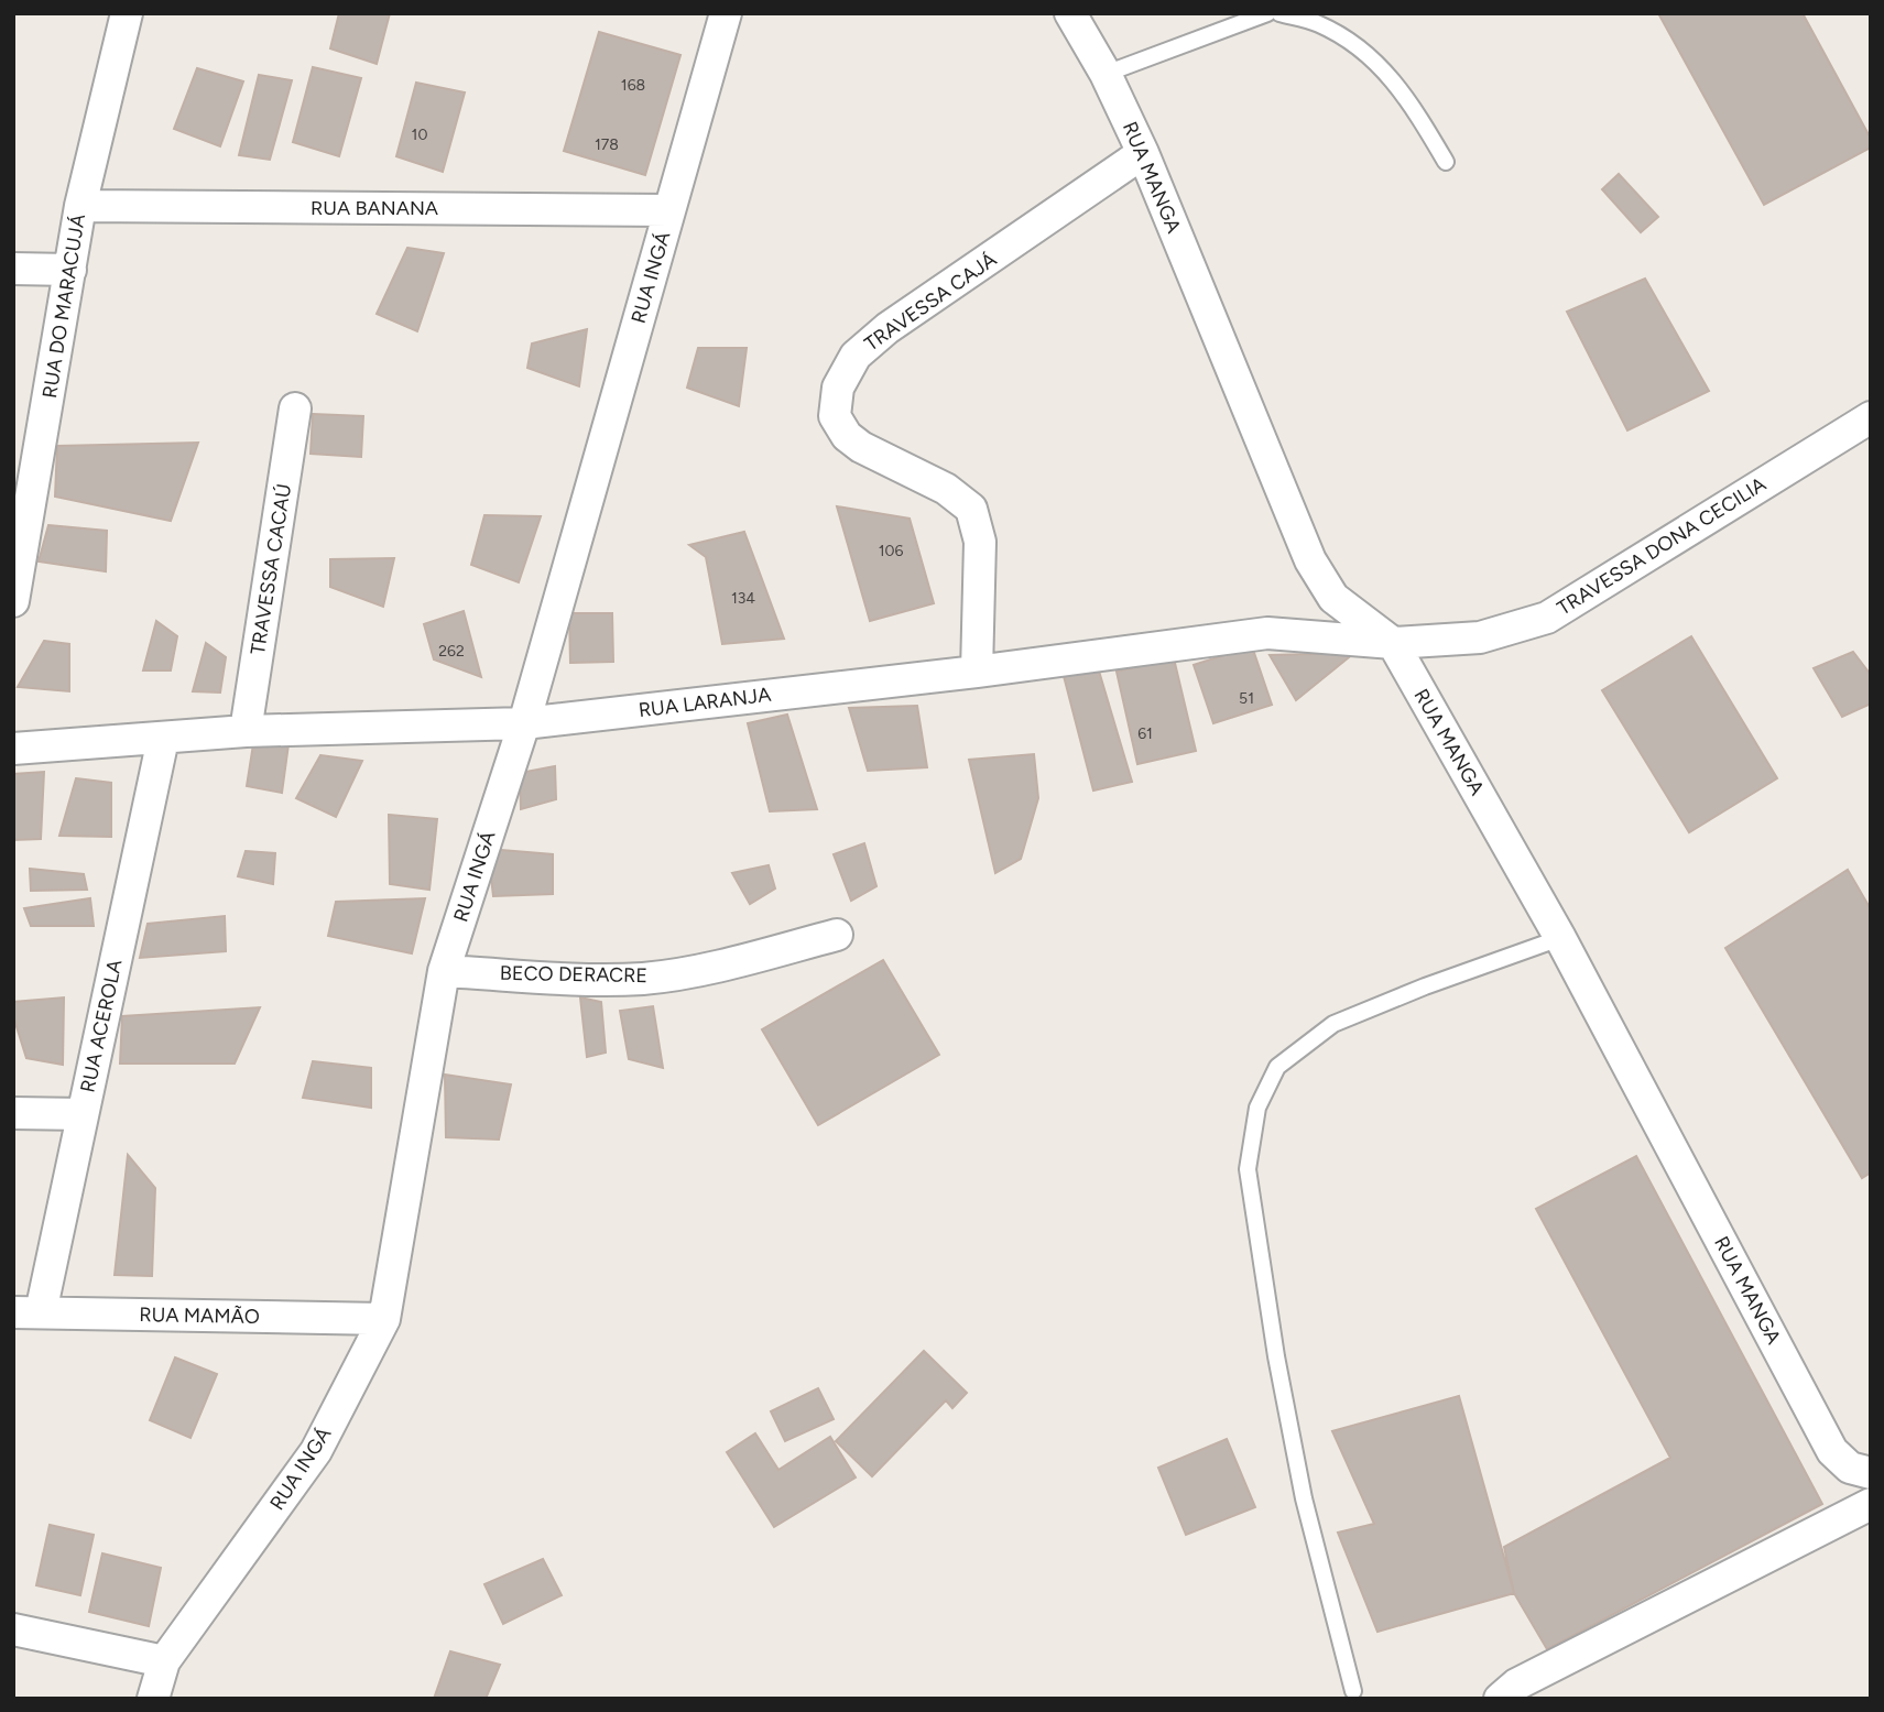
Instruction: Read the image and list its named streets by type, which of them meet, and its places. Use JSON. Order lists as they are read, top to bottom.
{
  "streets": {
    "street": [
      "RUA MANGA",
      "RUA BANANA",
      "RUA INGÁ",
      "TRAVESSA CAJÁ",
      "RUA DO MARACUJÁ",
      "TRAVESSA DONA CECILIA",
      "TRAVESSA CACAÚ",
      "RUA LARANJA",
      "BECO DERACRE",
      "RUA ACEROLA",
      "RUA MAMÃO"
    ]
  },
  "crossings": [
    ["RUA MANGA", "TRAVESSA CAJÁ"],
    ["RUA MANGA", "TRAVESSA DONA CECILIA"],
    ["RUA MANGA", "RUA LARANJA"],
    ["RUA BANANA", "RUA INGÁ"],
    ["RUA BANANA", "RUA DO MARACUJÁ"],
    ["RUA INGÁ", "RUA LARANJA"],
    ["RUA INGÁ", "BECO DERACRE"],
    ["RUA INGÁ", "RUA MAMÃO"],
    ["TRAVESSA CAJÁ", "RUA LARANJA"],
    ["TRAVESSA DONA CECILIA", "RUA LARANJA"],
    ["TRAVESSA CACAÚ", "RUA LARANJA"],
    ["RUA LARANJA", "RUA ACEROLA"],
    ["RUA ACEROLA", "RUA MAMÃO"]
  ],
  "house_numbers": [
    "168",
    "10",
    "178",
    "106",
    "134",
    "262",
    "51",
    "61"
  ]
}
